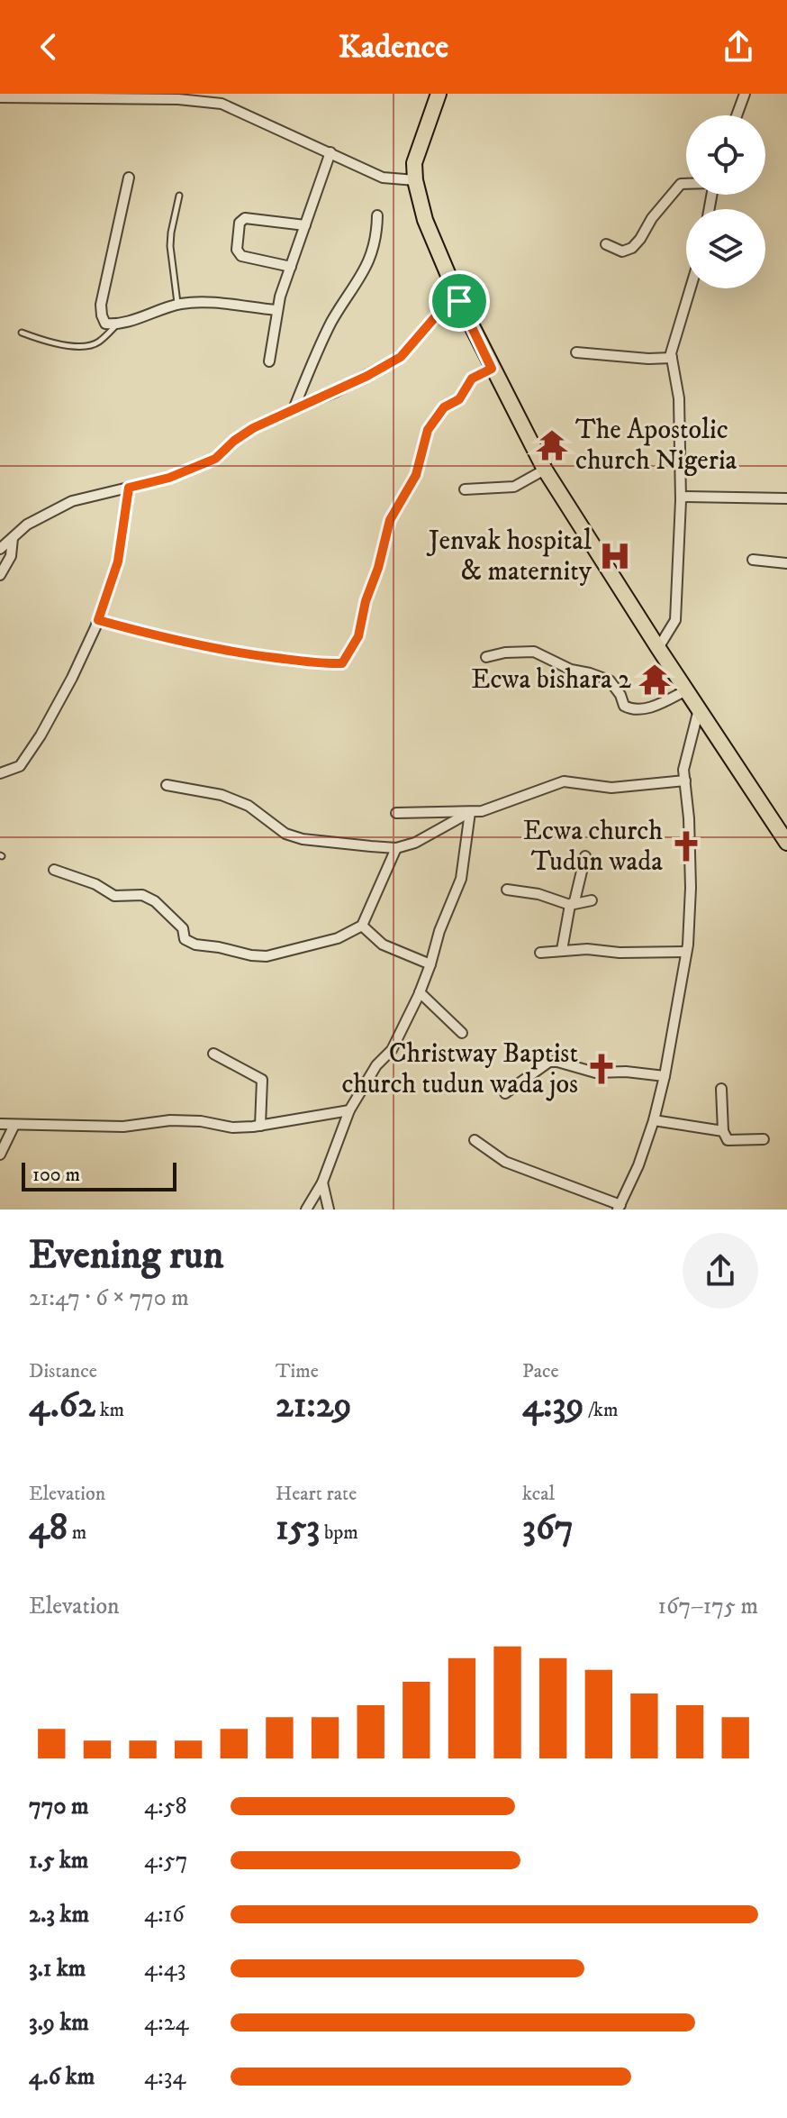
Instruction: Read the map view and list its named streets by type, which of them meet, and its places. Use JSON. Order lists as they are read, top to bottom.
{
  "places": {
    "temple": ["The Apostolic church Nigeria", "Ecwa bishara 2"],
    "hospital": ["Jenvak hospital & maternity"],
    "church": ["Ecwa church Tudun wada", "Christway Baptist church tudun wada jos"]
  },
  "scale_bar": "100 m",
  "page": {
    "header": "Kadence",
    "scale": "100 m",
    "heading": ["Evening run", "21:47 · 6 × 770 m"],
    "stats": [
      ["Distance", "4.62 km"],
      ["Time", "21:29"],
      ["Pace", "4:39 /km"],
      ["Elevation", "48 m"],
      ["Heart rate", "153 bpm"],
      ["kcal", "367"]
    ],
    "chart": ["Elevation", "167–175 m"],
    "list": [
      {
        "name": "770 m",
        "note": "4:58"
      },
      {
        "name": "1.5 km",
        "note": "4:57"
      },
      {
        "name": "2.3 km",
        "note": "4:16"
      },
      {
        "name": "3.1 km",
        "note": "4:43"
      },
      {
        "name": "3.9 km",
        "note": "4:24"
      },
      {
        "name": "4.6 km",
        "note": "4:34"
      }
    ]
  }
}
